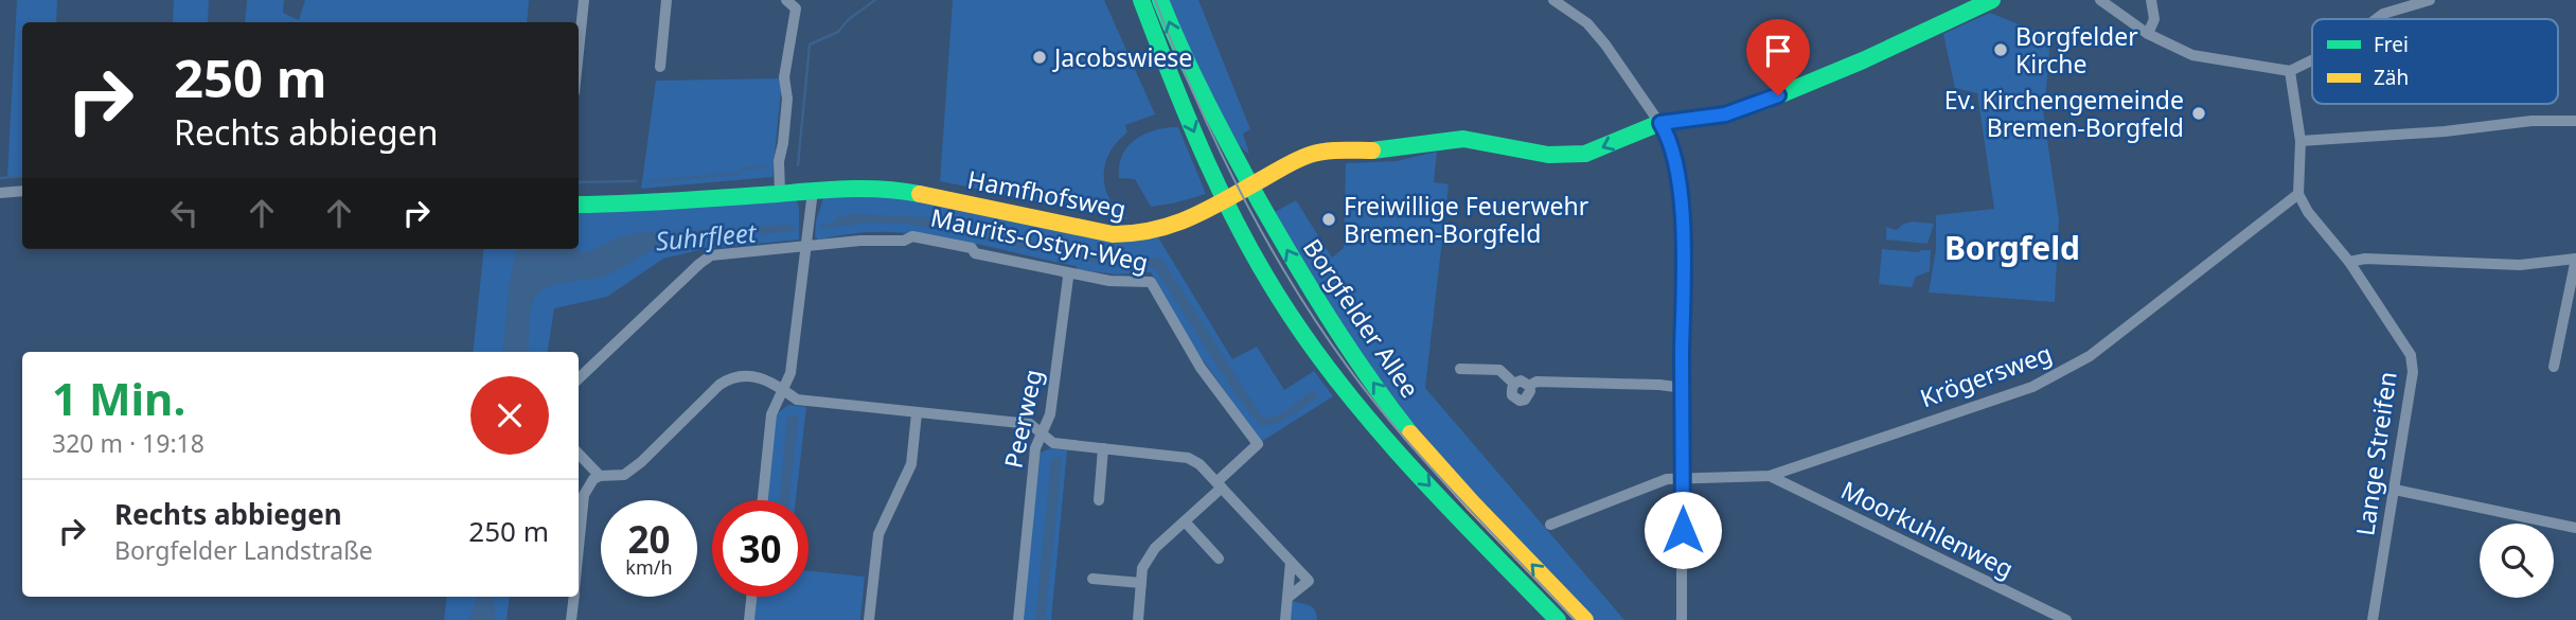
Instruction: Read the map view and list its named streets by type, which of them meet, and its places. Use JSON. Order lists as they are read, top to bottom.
{
  "streets": {
    "main road": ["Hamfhofsweg", "Borgfelder Allee"],
    "street": [
      "Maurits-Ostyn-Weg",
      "Krögersweg",
      "Peerweg",
      "Lange Streifen",
      "Moorkuhlenweg"
    ]
  },
  "crossings": [
    ["Hamfhofsweg", "Borgfelder Allee"],
    ["Maurits-Ostyn-Weg", "Peerweg"],
    ["Krögersweg", "Lange Streifen"],
    ["Krögersweg", "Moorkuhlenweg"]
  ],
  "districts": ["Borgfeld"],
  "water": ["Suhrfleet"],
  "places": [
    "Borgfelder Kirche",
    "Jacobswiese",
    "Ev. Kirchengemeinde Bremen-Borgfeld",
    "Freiwillige Feuerwehr Bremen-Borgfeld"
  ],
  "legend": ["Frei", "Zäh"],
  "page": {
    "turn": ["250 m", "Rechts abbiegen"],
    "heading": ["1 Min.", "320 m · 19:18"],
    "list": [
      {
        "name": "Rechts abbiegen",
        "note": "Borgfelder Landstraße",
        "value": "250 m"
      }
    ],
    "speed": "20 km/h",
    "limit": "30"
  }
}
